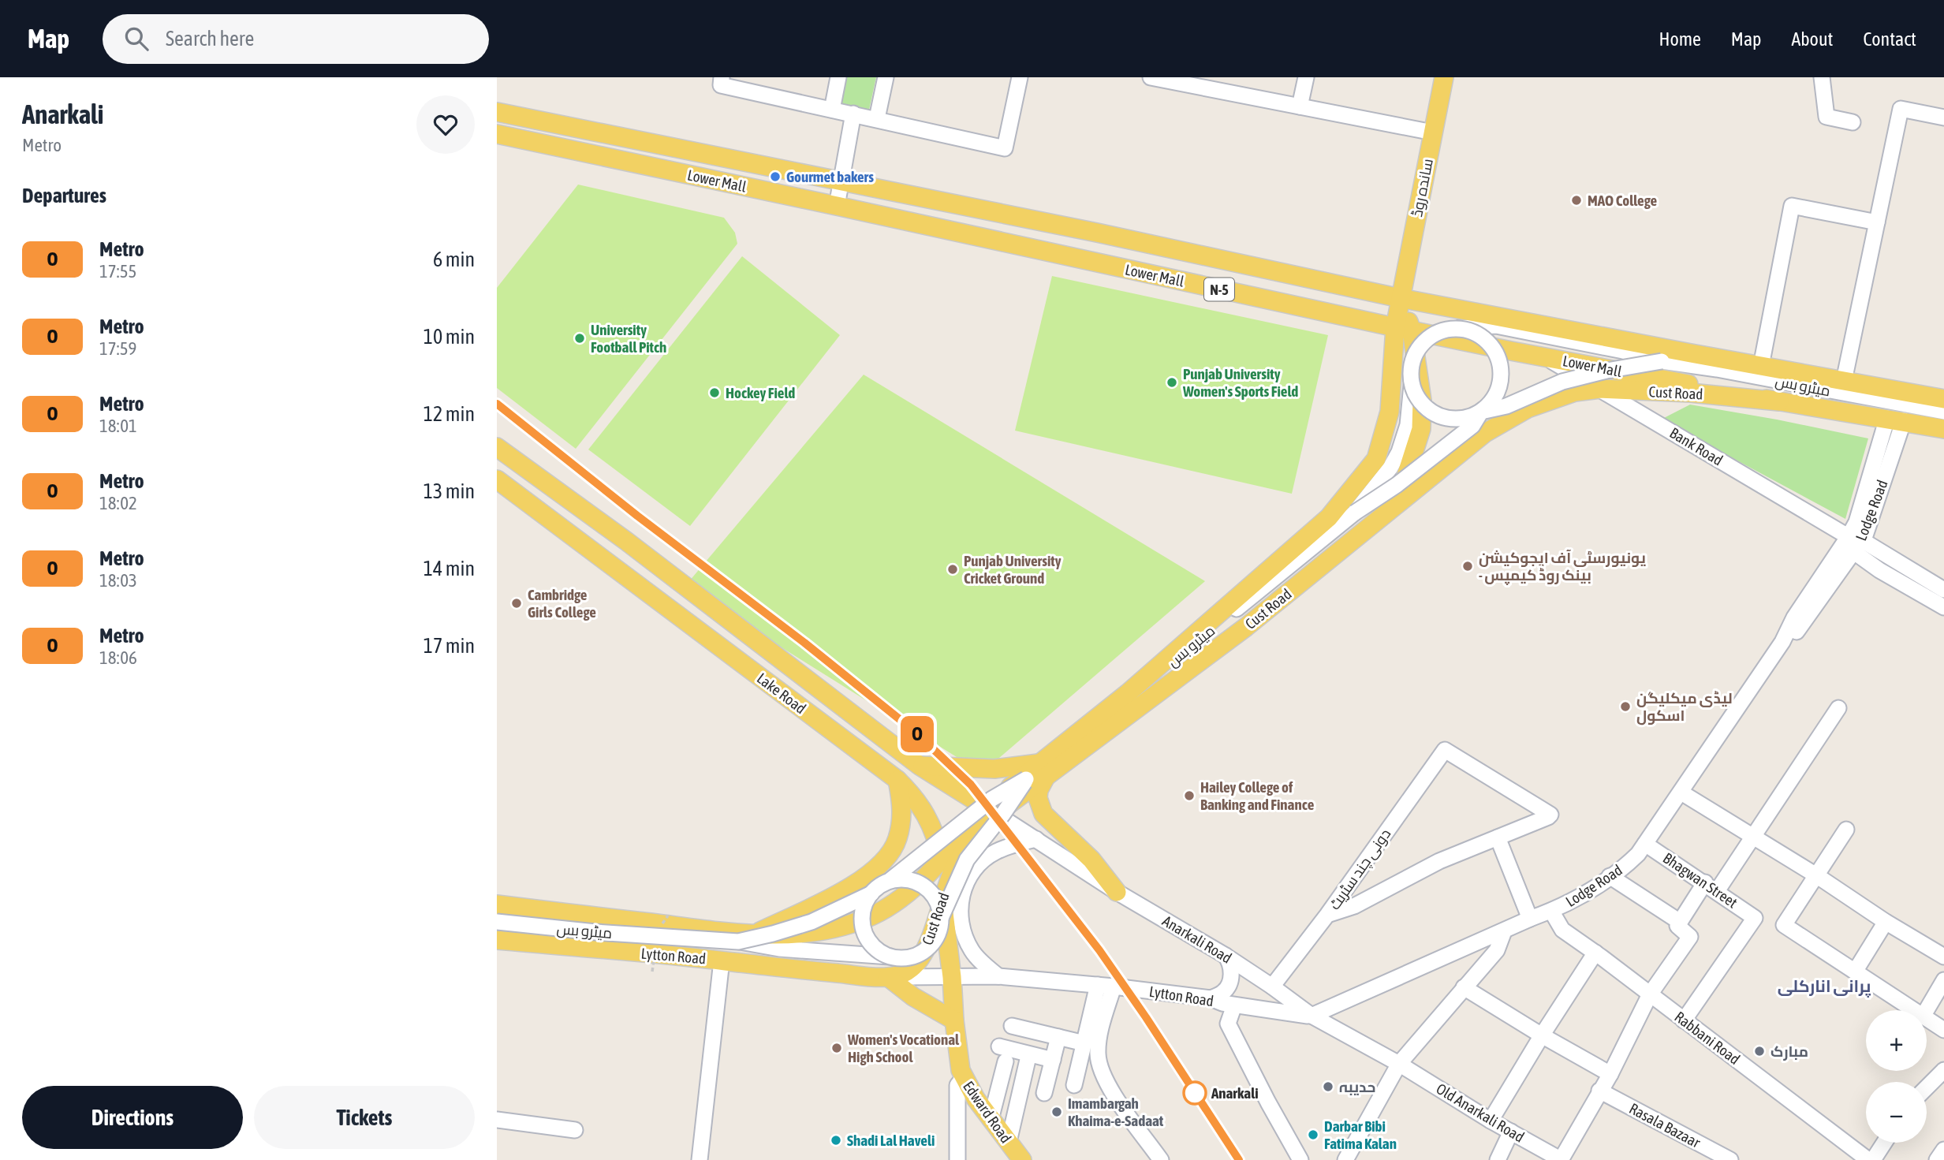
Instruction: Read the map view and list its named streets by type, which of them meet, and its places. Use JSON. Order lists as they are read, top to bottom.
{
  "streets": {
    "main road": [
      "Lower Mall",
      "ساندہ روڈ",
      "N-5",
      "Cust Road",
      "Lake Road",
      "Lytton Road",
      "Edward Road"
    ],
    "street": [
      "میٹرو بس",
      "Bank Road",
      "Lodge Road",
      "دونی چند سٹریٹ",
      "Bhagwan Street",
      "Anarkali Road",
      "Rabbani Road",
      "Old Anarkali Road",
      "Rasala Bazaar"
    ]
  },
  "crossings": [
    ["Lower Mall", "ساندہ روڈ"],
    ["Lower Mall", "Cust Road"],
    ["Lower Mall", "Bank Road"],
    ["Lower Mall", "Lodge Road"],
    ["میٹرو بس", "Cust Road"],
    ["میٹرو بس", "Lytton Road"],
    ["Cust Road", "Bank Road"],
    ["Cust Road", "Lake Road"],
    ["Cust Road", "Anarkali Road"],
    ["Cust Road", "Lytton Road"],
    ["Bank Road", "Lodge Road"],
    ["Lodge Road", "Bhagwan Street"],
    ["Lodge Road", "Anarkali Road"],
    ["Lodge Road", "Lytton Road"],
    ["Lodge Road", "Rabbani Road"],
    ["Lake Road", "Lytton Road"],
    ["Lake Road", "Edward Road"],
    ["دونی چند سٹریٹ", "Anarkali Road"],
    ["Bhagwan Street", "Rabbani Road"],
    ["Anarkali Road", "Lytton Road"],
    ["Anarkali Road", "Old Anarkali Road"]
  ],
  "districts": ["پرانی انارکلی"],
  "places": [
    "Gourmet bakers",
    "MAO College",
    "University Football Pitch",
    "Punjab University Women's Sports Field",
    "Hockey Field",
    "یونیورسٹی آف ایجوکیشن - بینک روڈ کیمپس",
    "Punjab University Cricket Ground",
    "Cambridge Girls College",
    "لیڈی میکلیگن اسکول",
    "Hailey College of Banking and Finance",
    "Women's Vocational High School",
    "مبارک",
    "حدیبہ",
    "Anarkali",
    "Imambargah Khaima-e-Sadaat",
    "Darbar Bibi Fatima Kalan",
    "Shadi Lal Haveli"
  ],
  "lines": ["metro line O"],
  "page": {
    "header": "Map",
    "search": "Search here",
    "nav": [
      "Home",
      "Map",
      "About",
      "Contact"
    ],
    "heading": [
      ["Anarkali", "Metro"],
      "Departures"
    ],
    "on_map": "O",
    "list": [
      {
        "mark": "O",
        "name": "Metro",
        "note": "17:55",
        "value": "6 min"
      },
      {
        "mark": "O",
        "name": "Metro",
        "note": "17:59",
        "value": "10 min"
      },
      {
        "mark": "O",
        "name": "Metro",
        "note": "18:01",
        "value": "12 min"
      },
      {
        "mark": "O",
        "name": "Metro",
        "note": "18:02",
        "value": "13 min"
      },
      {
        "mark": "O",
        "name": "Metro",
        "note": "18:03",
        "value": "14 min"
      },
      {
        "mark": "O",
        "name": "Metro",
        "note": "18:06",
        "value": "17 min"
      }
    ],
    "map_buttons": ["+", "−"],
    "buttons": ["Directions", "Tickets"]
  }
}
